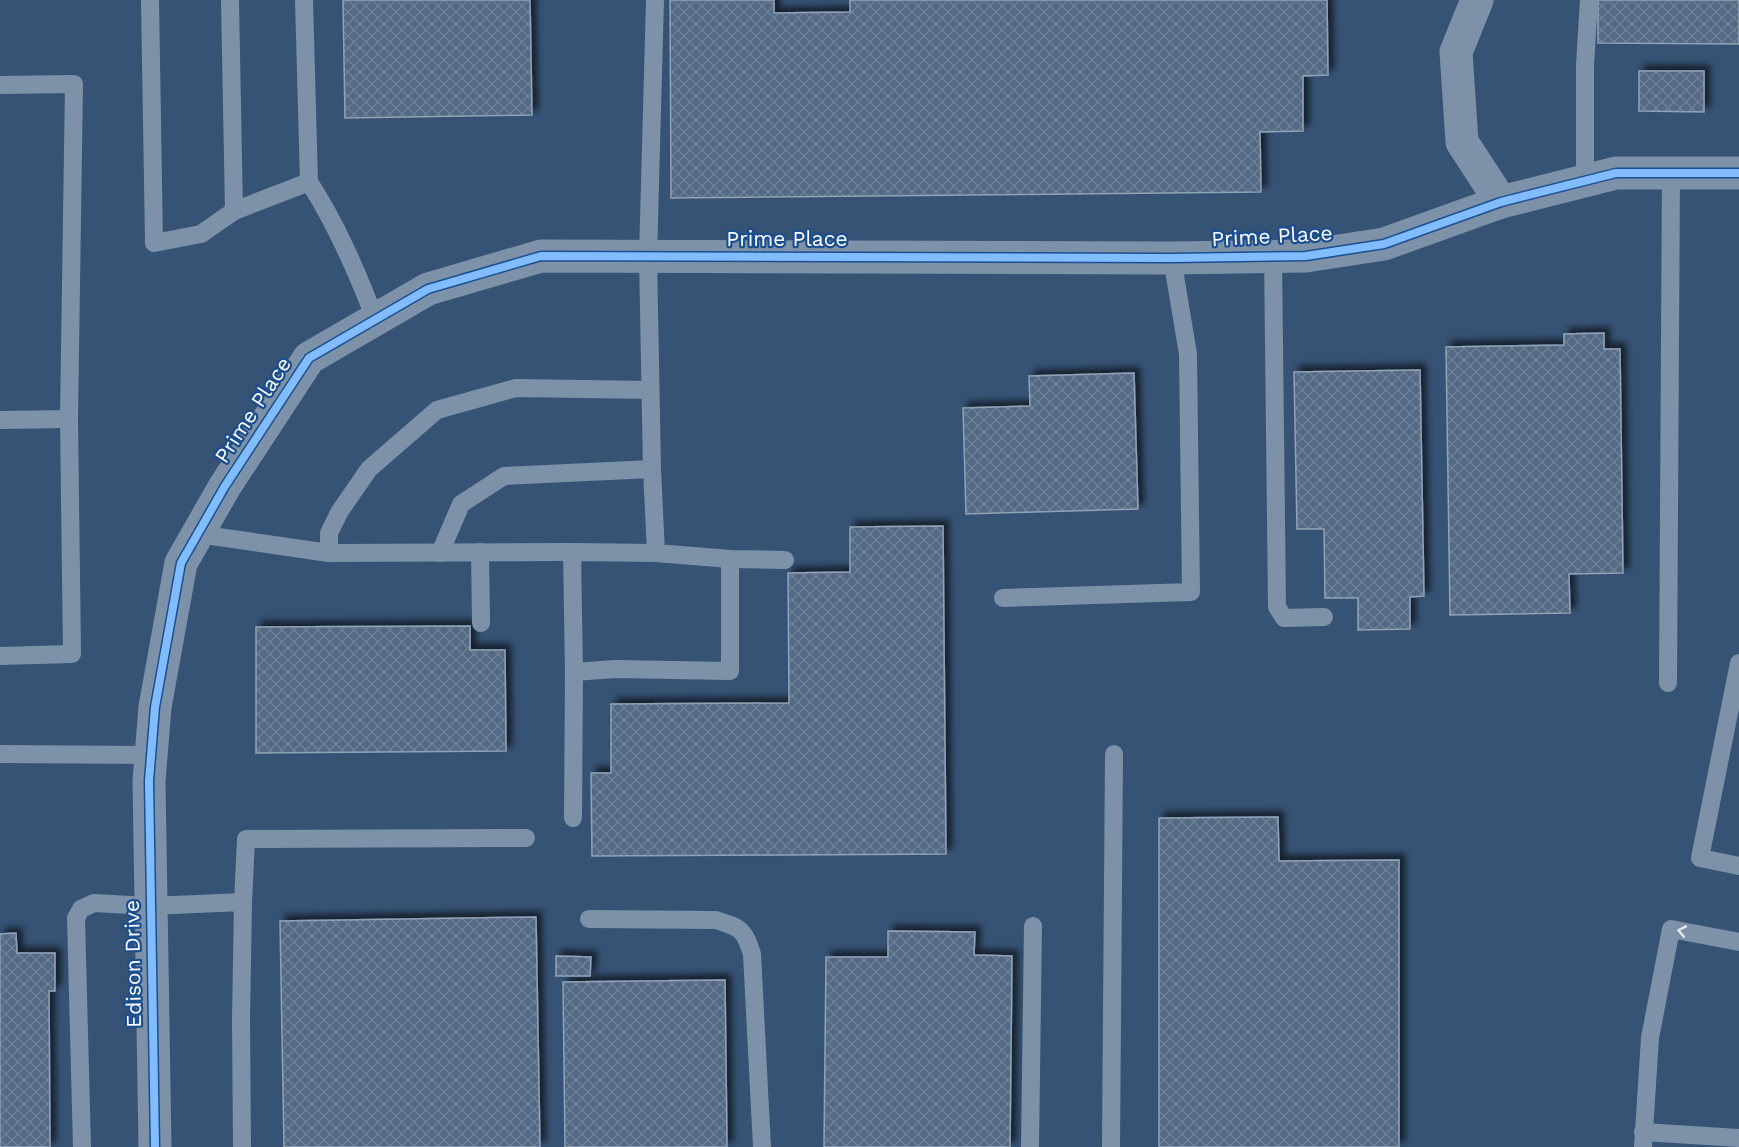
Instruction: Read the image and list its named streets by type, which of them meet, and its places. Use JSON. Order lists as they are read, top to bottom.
{
  "streets": {
    "street": ["Prime Place", "Edison Drive"]
  },
  "crossings": [
    ["Prime Place", "Edison Drive"]
  ]
}
